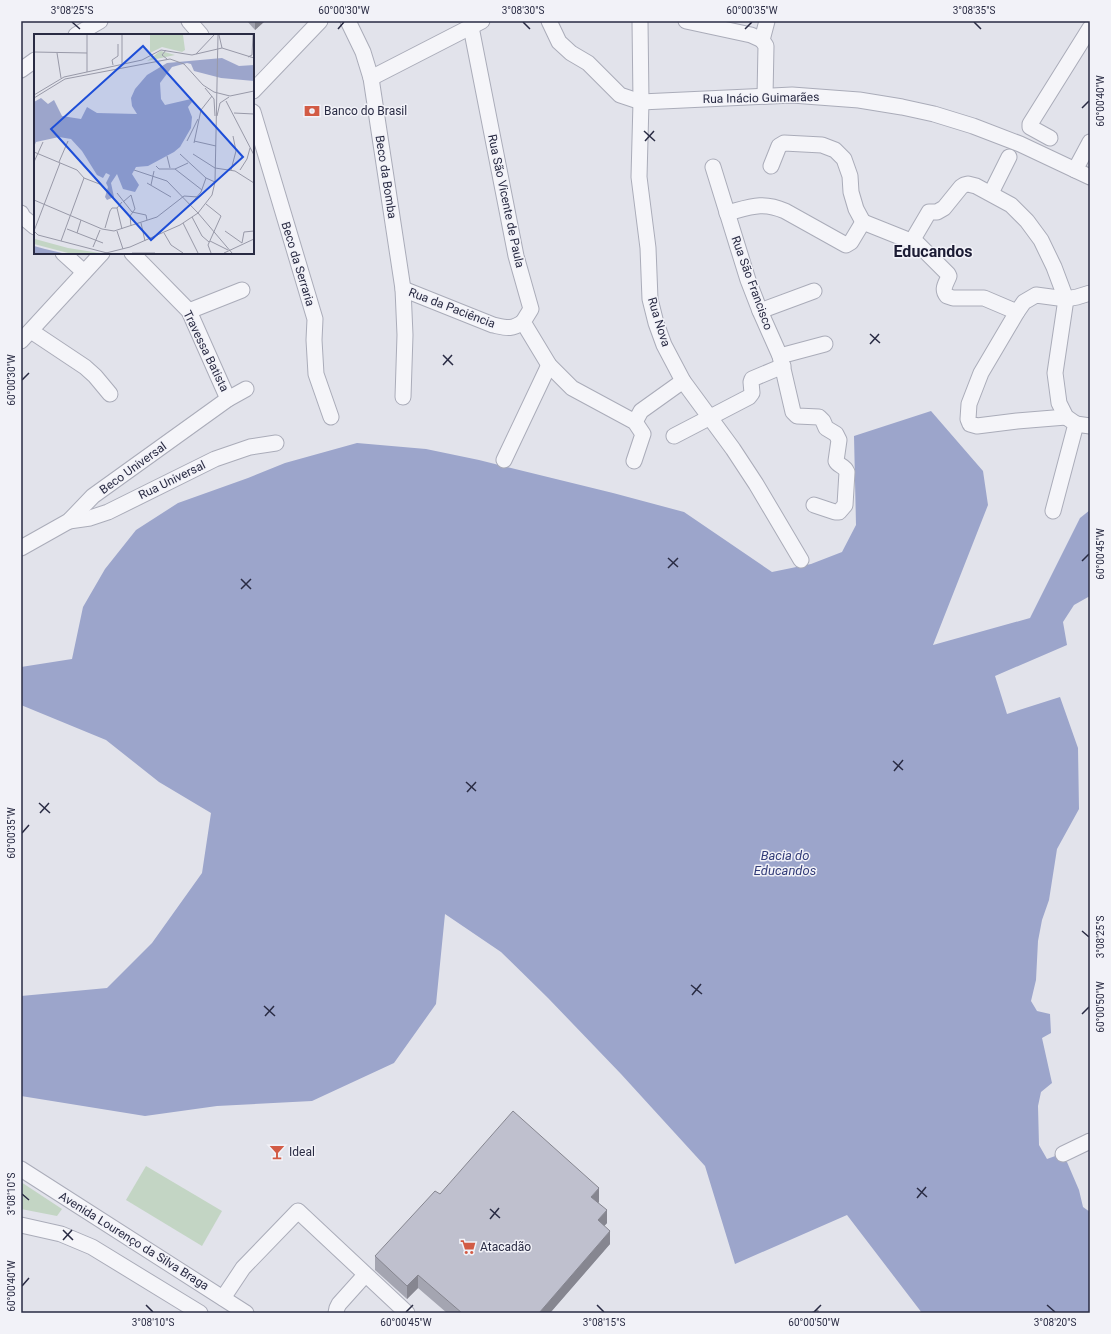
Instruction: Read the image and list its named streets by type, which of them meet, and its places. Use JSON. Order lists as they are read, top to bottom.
{
  "streets": {
    "street": [
      "Rua Inácio Guimarães",
      "Beco da Bomba",
      "Rua São Vicente de Paula",
      "Beco da Serraria",
      "Rua São Francisco",
      "Rua da Paciência",
      "Rua Nova",
      "Travessa Batista",
      "Beco Universal",
      "Rua Universal",
      "Avenida Lourenço da Silva Braga"
    ]
  },
  "crossings": [
    ["Rua Inácio Guimarães", "Rua Nova"],
    ["Beco da Bomba", "Rua da Paciência"],
    ["Rua São Vicente de Paula", "Rua da Paciência"],
    ["Travessa Batista", "Beco Universal"],
    ["Beco Universal", "Rua Universal"]
  ],
  "districts": ["Educandos"],
  "water": ["Bacia do Educandos"],
  "places": {
    "bank": ["Banco do Brasil"],
    "bar": ["Ideal"],
    "supermarket": ["Atacadão"]
  },
  "coordinates": [
    "3°08'25\"S",
    "60°00'30\"W",
    "3°08'30\"S",
    "60°00'35\"W",
    "3°08'35\"S",
    "60°00'40\"W",
    "60°00'45\"W",
    "60°00'50\"W",
    "3°08'10\"S",
    "3°08'15\"S",
    "3°08'20\"S"
  ]
}
